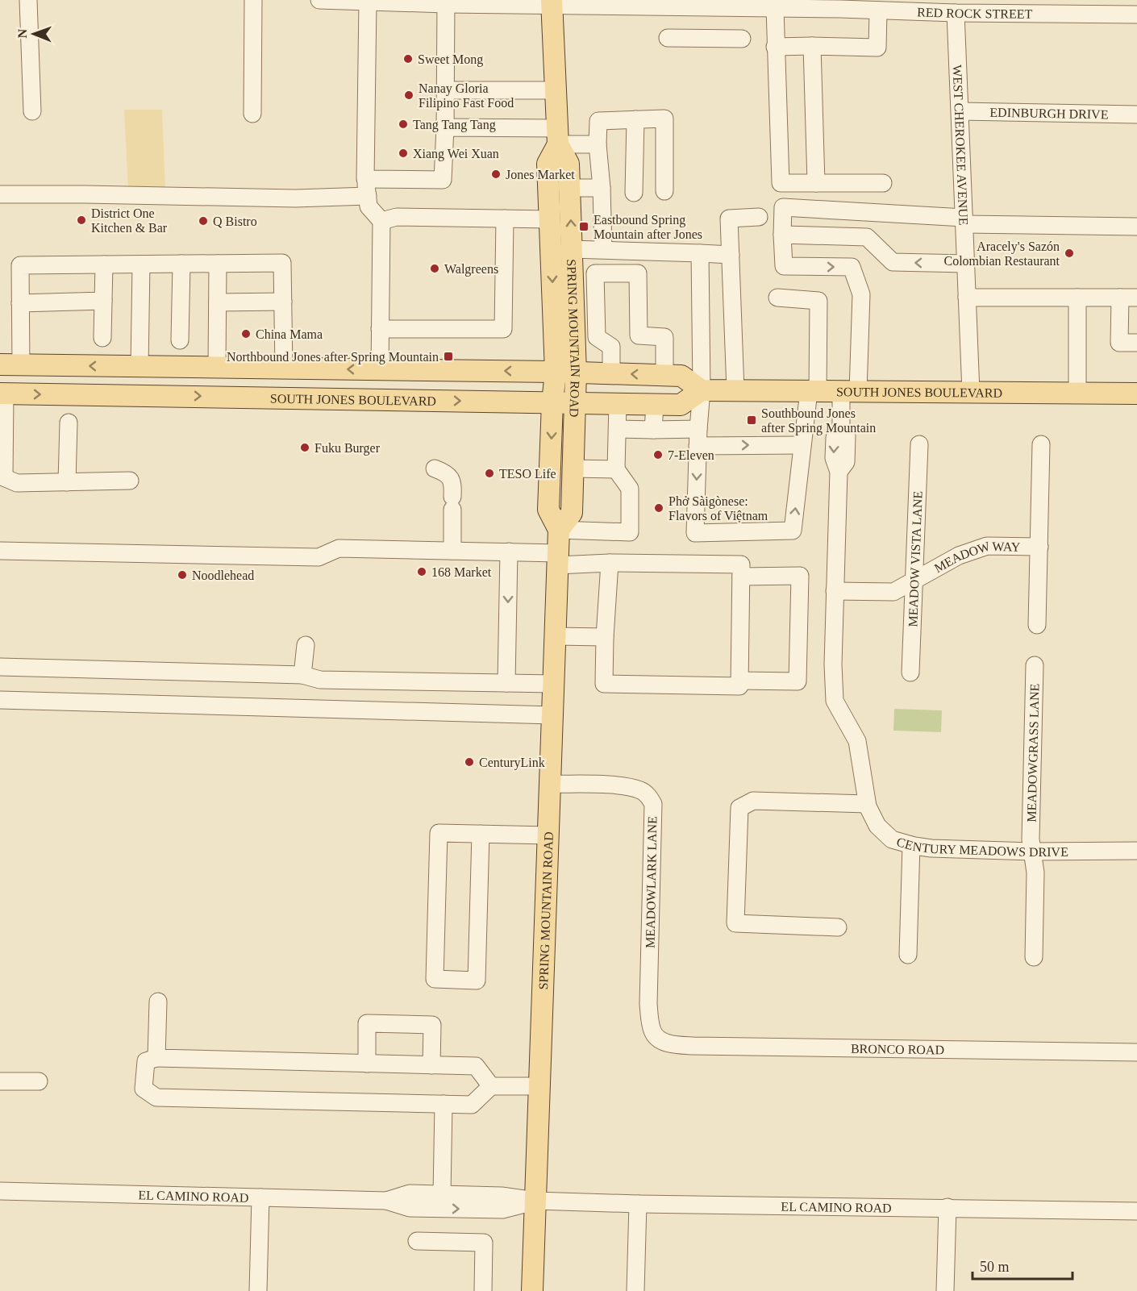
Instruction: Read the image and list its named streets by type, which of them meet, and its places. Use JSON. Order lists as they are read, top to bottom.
{
  "streets": {
    "main road": ["SPRING MOUNTAIN ROAD", "SOUTH JONES BOULEVARD"],
    "street": [
      "RED ROCK STREET",
      "EDINBURGH DRIVE",
      "WEST CHEROKEE AVENUE",
      "MEADOW VISTA LANE",
      "MEADOW WAY",
      "MEADOWGRASS LANE",
      "CENTURY MEADOWS DRIVE",
      "MEADOWLARK LANE",
      "BRONCO ROAD",
      "EL CAMINO ROAD"
    ]
  },
  "crossings": [
    ["RED ROCK STREET", "WEST CHEROKEE AVENUE"],
    ["RED ROCK STREET", "SPRING MOUNTAIN ROAD"],
    ["EDINBURGH DRIVE", "WEST CHEROKEE AVENUE"],
    ["WEST CHEROKEE AVENUE", "SOUTH JONES BOULEVARD"],
    ["SPRING MOUNTAIN ROAD", "SOUTH JONES BOULEVARD"],
    ["SPRING MOUNTAIN ROAD", "MEADOWLARK LANE"],
    ["SPRING MOUNTAIN ROAD", "EL CAMINO ROAD"],
    ["SOUTH JONES BOULEVARD", "CENTURY MEADOWS DRIVE"],
    ["MEADOW VISTA LANE", "MEADOW WAY"],
    ["MEADOW WAY", "CENTURY MEADOWS DRIVE"],
    ["MEADOWGRASS LANE", "CENTURY MEADOWS DRIVE"],
    ["MEADOWLARK LANE", "BRONCO ROAD"]
  ],
  "places": {
    "other": [
      "Sweet Mong",
      "Nanay Gloria Filipino Fast Food",
      "Tang Tang Tang",
      "Xiang Wei Xuan",
      "Jones Market",
      "District One Kitchen & Bar",
      "Q Bistro",
      "Aracely's Sazón Colombian Restaurant",
      "Walgreens",
      "China Mama",
      "Fuku Burger",
      "7-Eleven",
      "TESO Life",
      "Phở Sàigònese: Flavors of Việtnam",
      "168 Market",
      "Noodlehead",
      "CenturyLink"
    ],
    "transit": ["Eastbound Spring Mountain after Jones", "Northbound Jones after Spring Mountain", "Southbound Jones after Spring Mountain"]
  },
  "scale_bar": "50 m",
  "north": "left"
}
